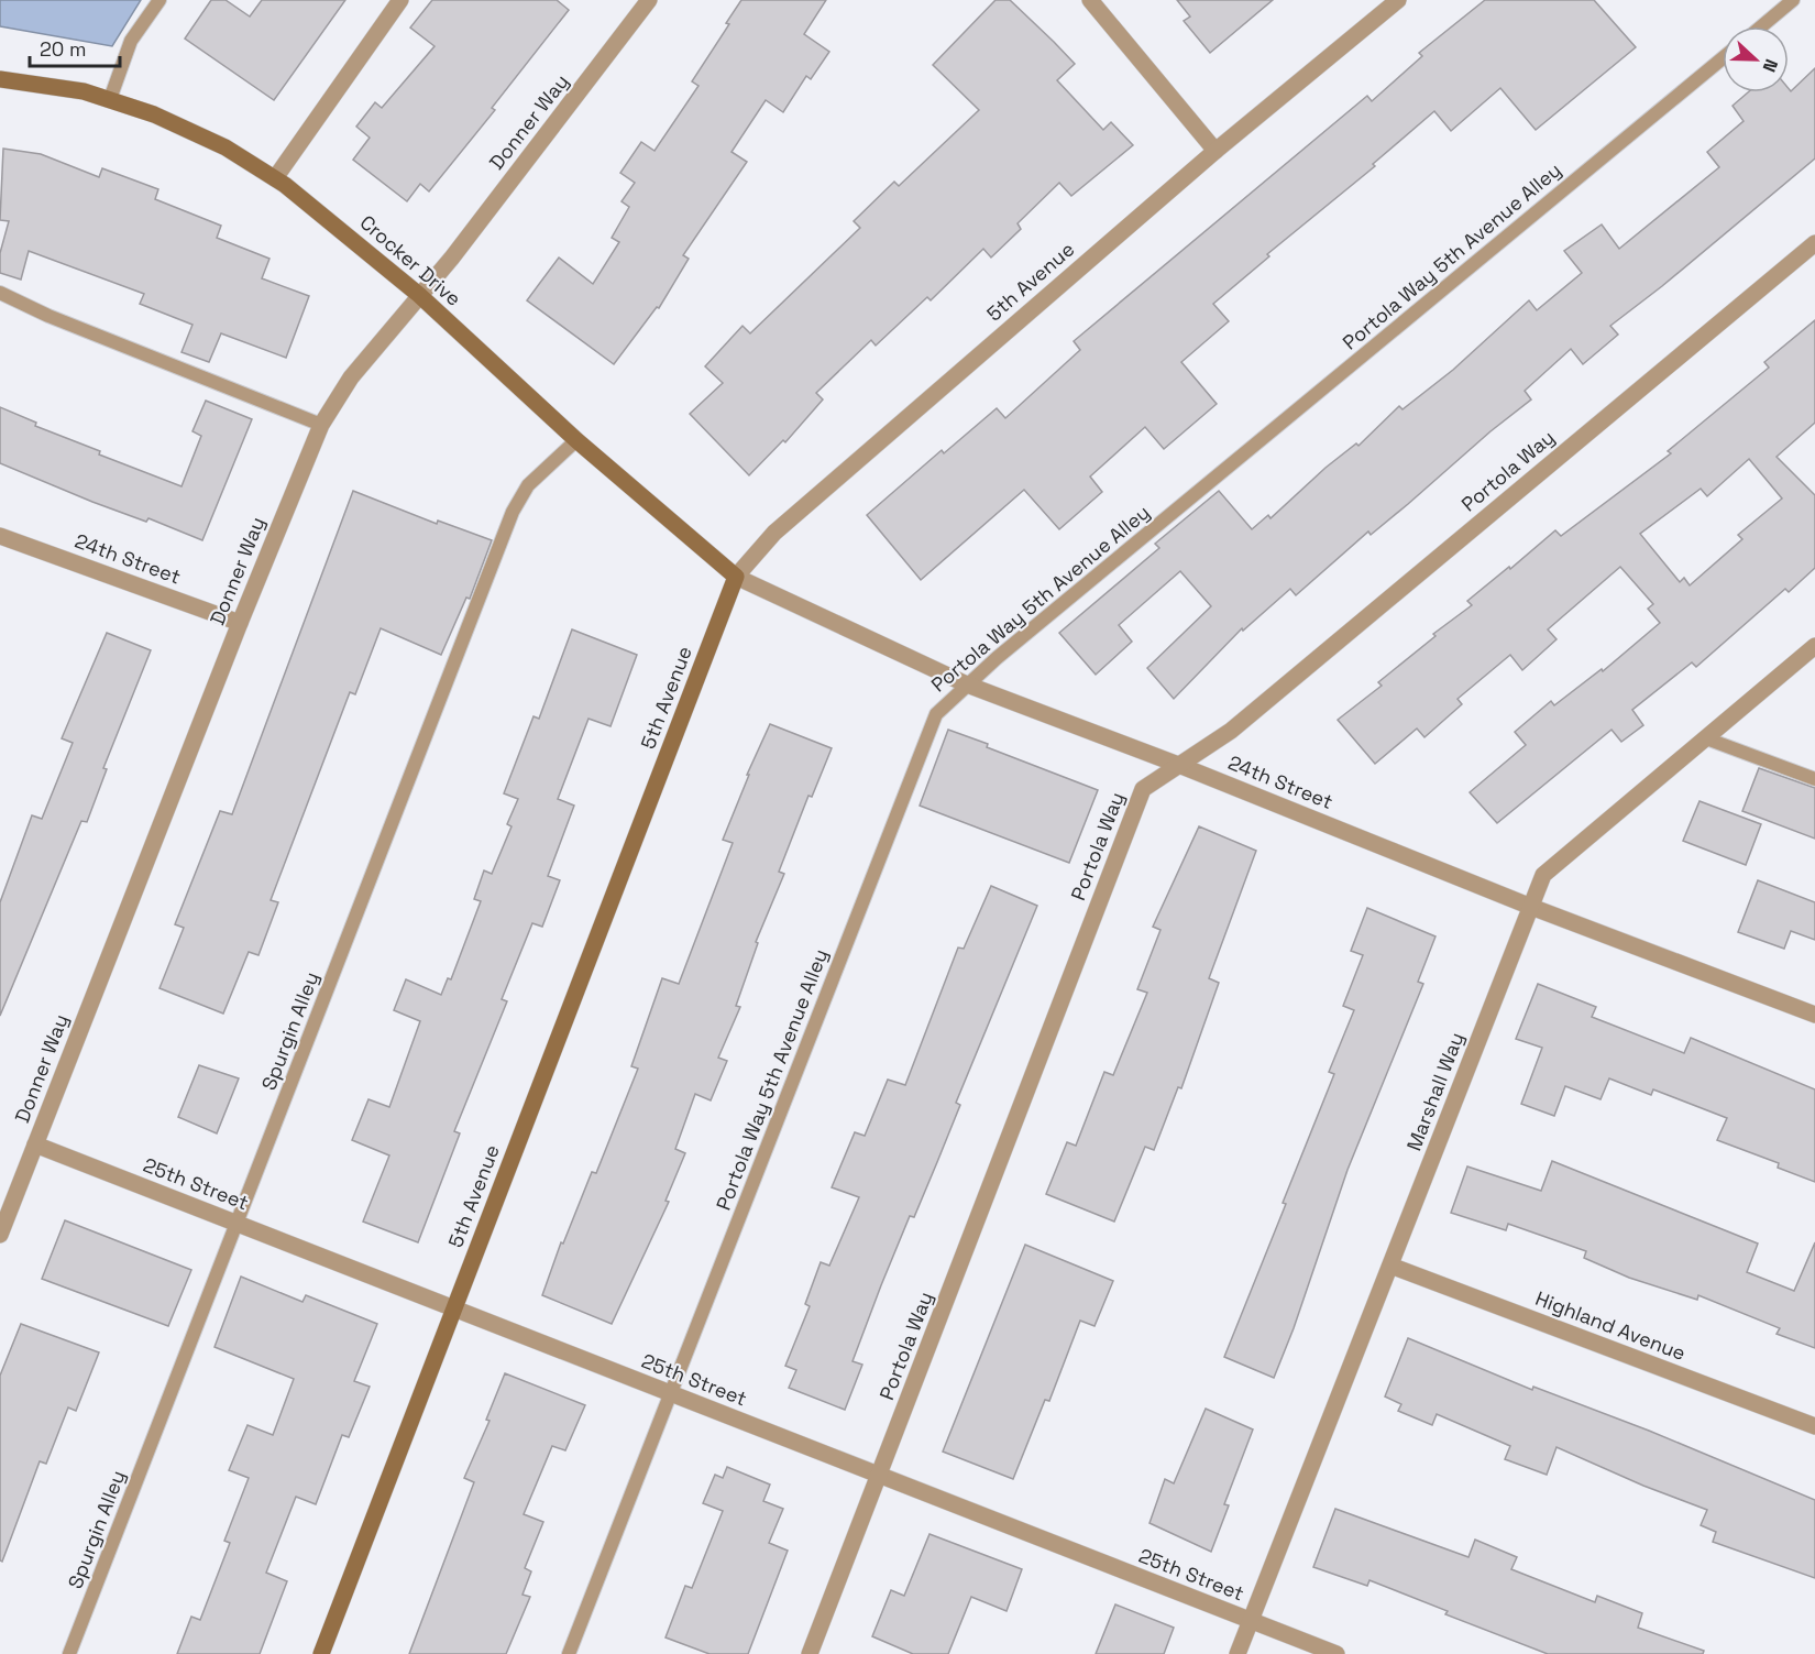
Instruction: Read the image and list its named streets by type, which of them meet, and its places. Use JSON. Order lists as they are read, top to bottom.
{
  "streets": {
    "street": [
      "Donner Way",
      "Crocker Drive",
      "5th Avenue",
      "Portola Way",
      "24th Street",
      "Marshall Way",
      "25th Street",
      "Highland Avenue"
    ],
    "lane": ["Portola Way 5th Avenue Alley", "Spurgin Alley"]
  },
  "crossings": [
    ["Donner Way", "Crocker Drive"],
    ["Donner Way", "24th Street"],
    ["Donner Way", "25th Street"],
    ["Portola Way 5th Avenue Alley", "24th Street"],
    ["Portola Way 5th Avenue Alley", "25th Street"],
    ["Crocker Drive", "5th Avenue"],
    ["Crocker Drive", "24th Street"],
    ["Crocker Drive", "Spurgin Alley"],
    ["5th Avenue", "24th Street"],
    ["5th Avenue", "25th Street"],
    ["Portola Way", "24th Street"],
    ["Portola Way", "25th Street"],
    ["24th Street", "Marshall Way"],
    ["Spurgin Alley", "25th Street"],
    ["Marshall Way", "25th Street"],
    ["Marshall Way", "Highland Avenue"]
  ],
  "scale_bar": "20 m",
  "north": "right"
}
